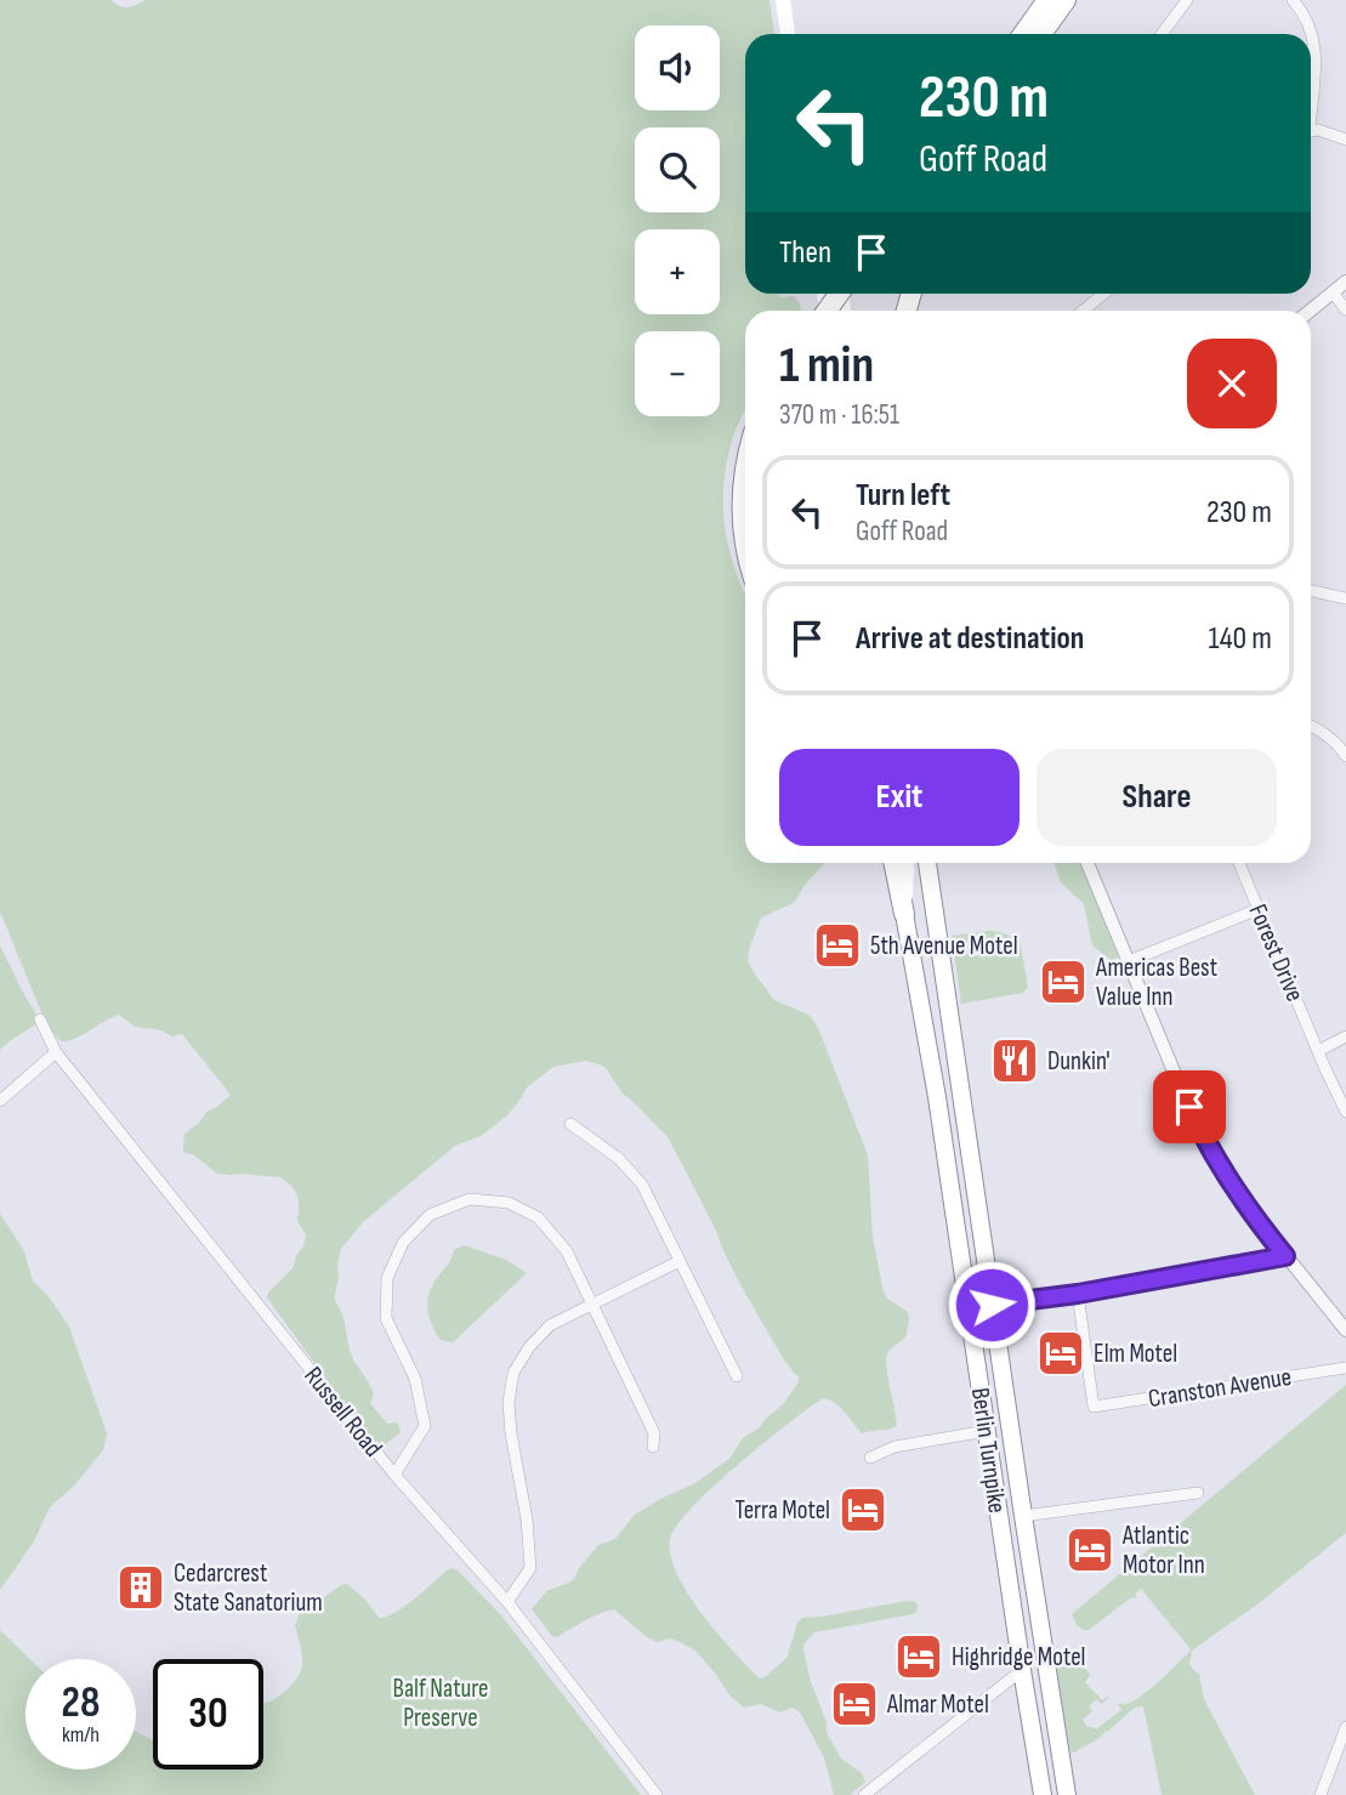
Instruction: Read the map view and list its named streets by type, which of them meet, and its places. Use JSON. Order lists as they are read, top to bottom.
{
  "streets": {
    "highway": ["Berlin Turnpike"],
    "street": ["Forest Drive", "Cranston Avenue", "Russell Road"]
  },
  "parks": ["Balf Nature Preserve"],
  "places": {
    "hotel": [
      "5th Avenue Motel",
      "Americas Best Value Inn",
      "Elm Motel",
      "Terra Motel",
      "Atlantic Motor Inn",
      "Highridge Motel",
      "Almar Motel"
    ],
    "restaurant": ["Dunkin'"],
    "building": ["Cedarcrest State Sanatorium"]
  },
  "page": {
    "map_buttons": ["+", "−"],
    "turn": ["230 m", "Goff Road"],
    "then": "Then",
    "heading": ["1 min", "370 m · 16:51"],
    "list": [
      {
        "name": "Turn left",
        "note": "Goff Road",
        "value": "230 m"
      },
      {
        "name": "Arrive at destination",
        "value": "140 m"
      }
    ],
    "buttons": ["Exit", "Share"],
    "speed": "28 km/h",
    "limit": "30"
  }
}
